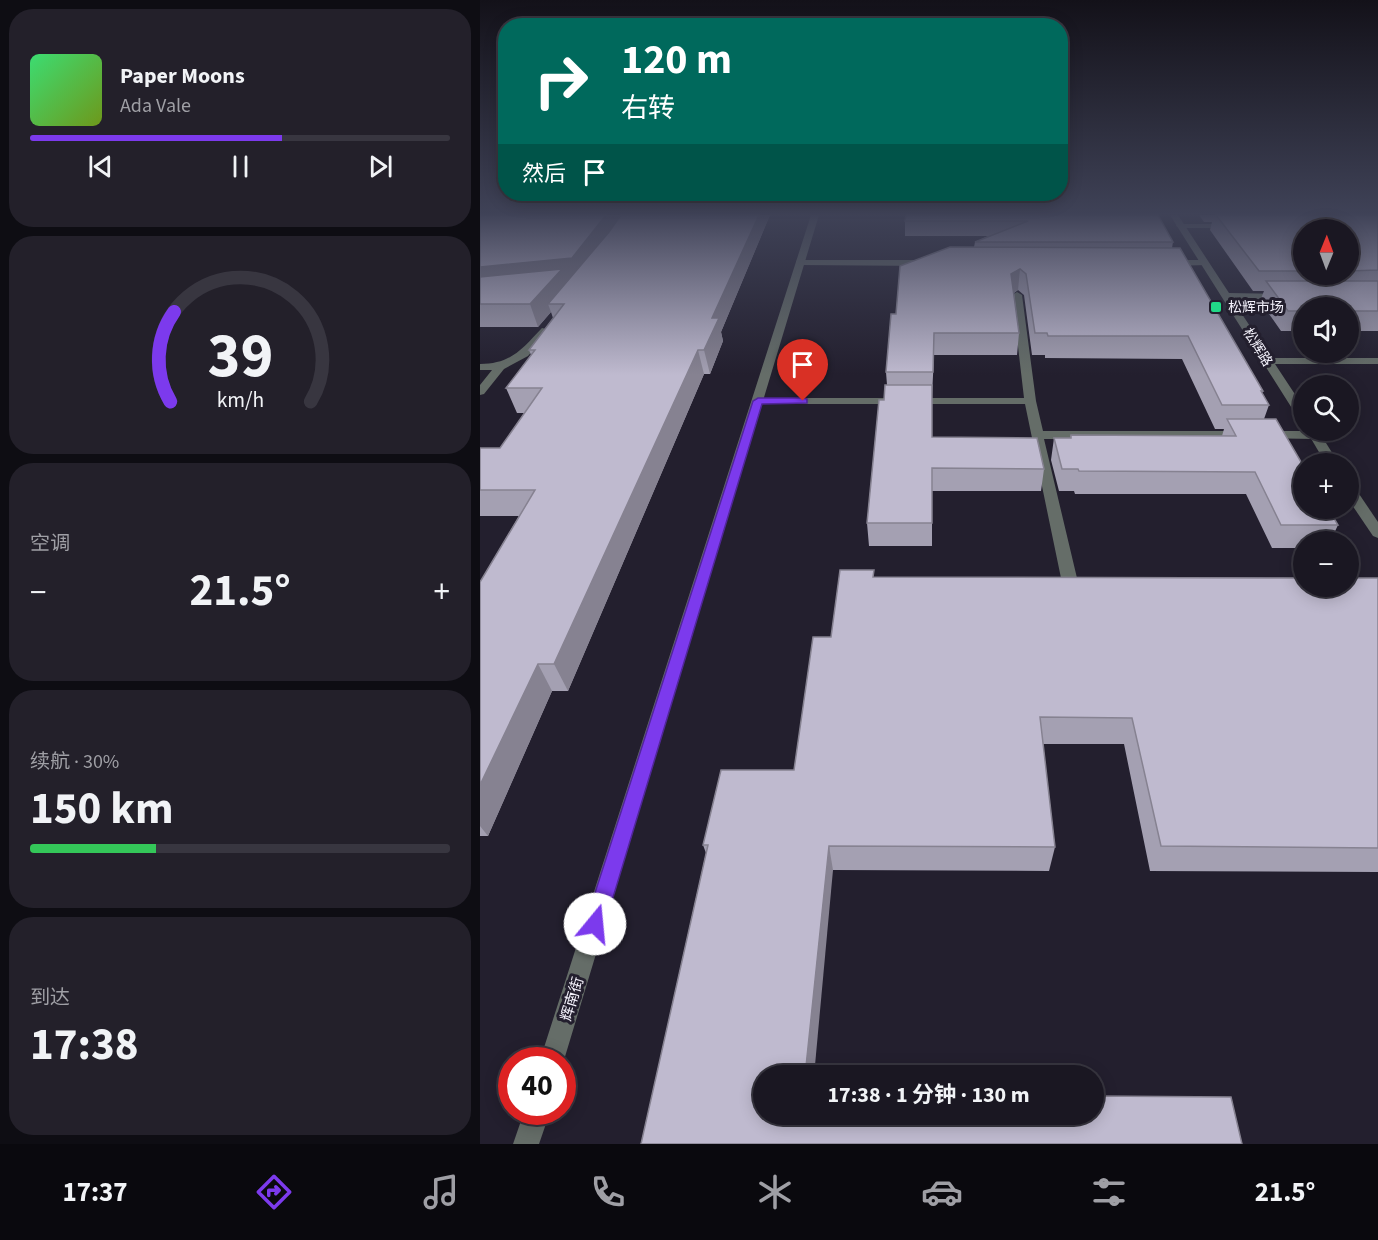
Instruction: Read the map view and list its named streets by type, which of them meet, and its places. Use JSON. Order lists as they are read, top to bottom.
{
  "streets": {
    "street": ["松辉路", "辉南街"]
  },
  "places": {
    "transit": ["松辉市场"]
  },
  "north": "top",
  "page": {
    "turn": ["120 m", "右转"],
    "song": ["Paper Moons", "Ada Vale"],
    "then": "然后",
    "map_buttons": ["+", "−"],
    "tile": [
      "空调",
      ["续航 · 30%", "150 km"],
      ["到达", "17:38"]
    ],
    "heat": ["−", "21.5°", "+"],
    "limit": "40",
    "trip": "17:38 · 1 分钟 · 130 m",
    "tabs": ["17:37", "21.5°"],
    "gauge": ["39", "km/h"]
  }
}
